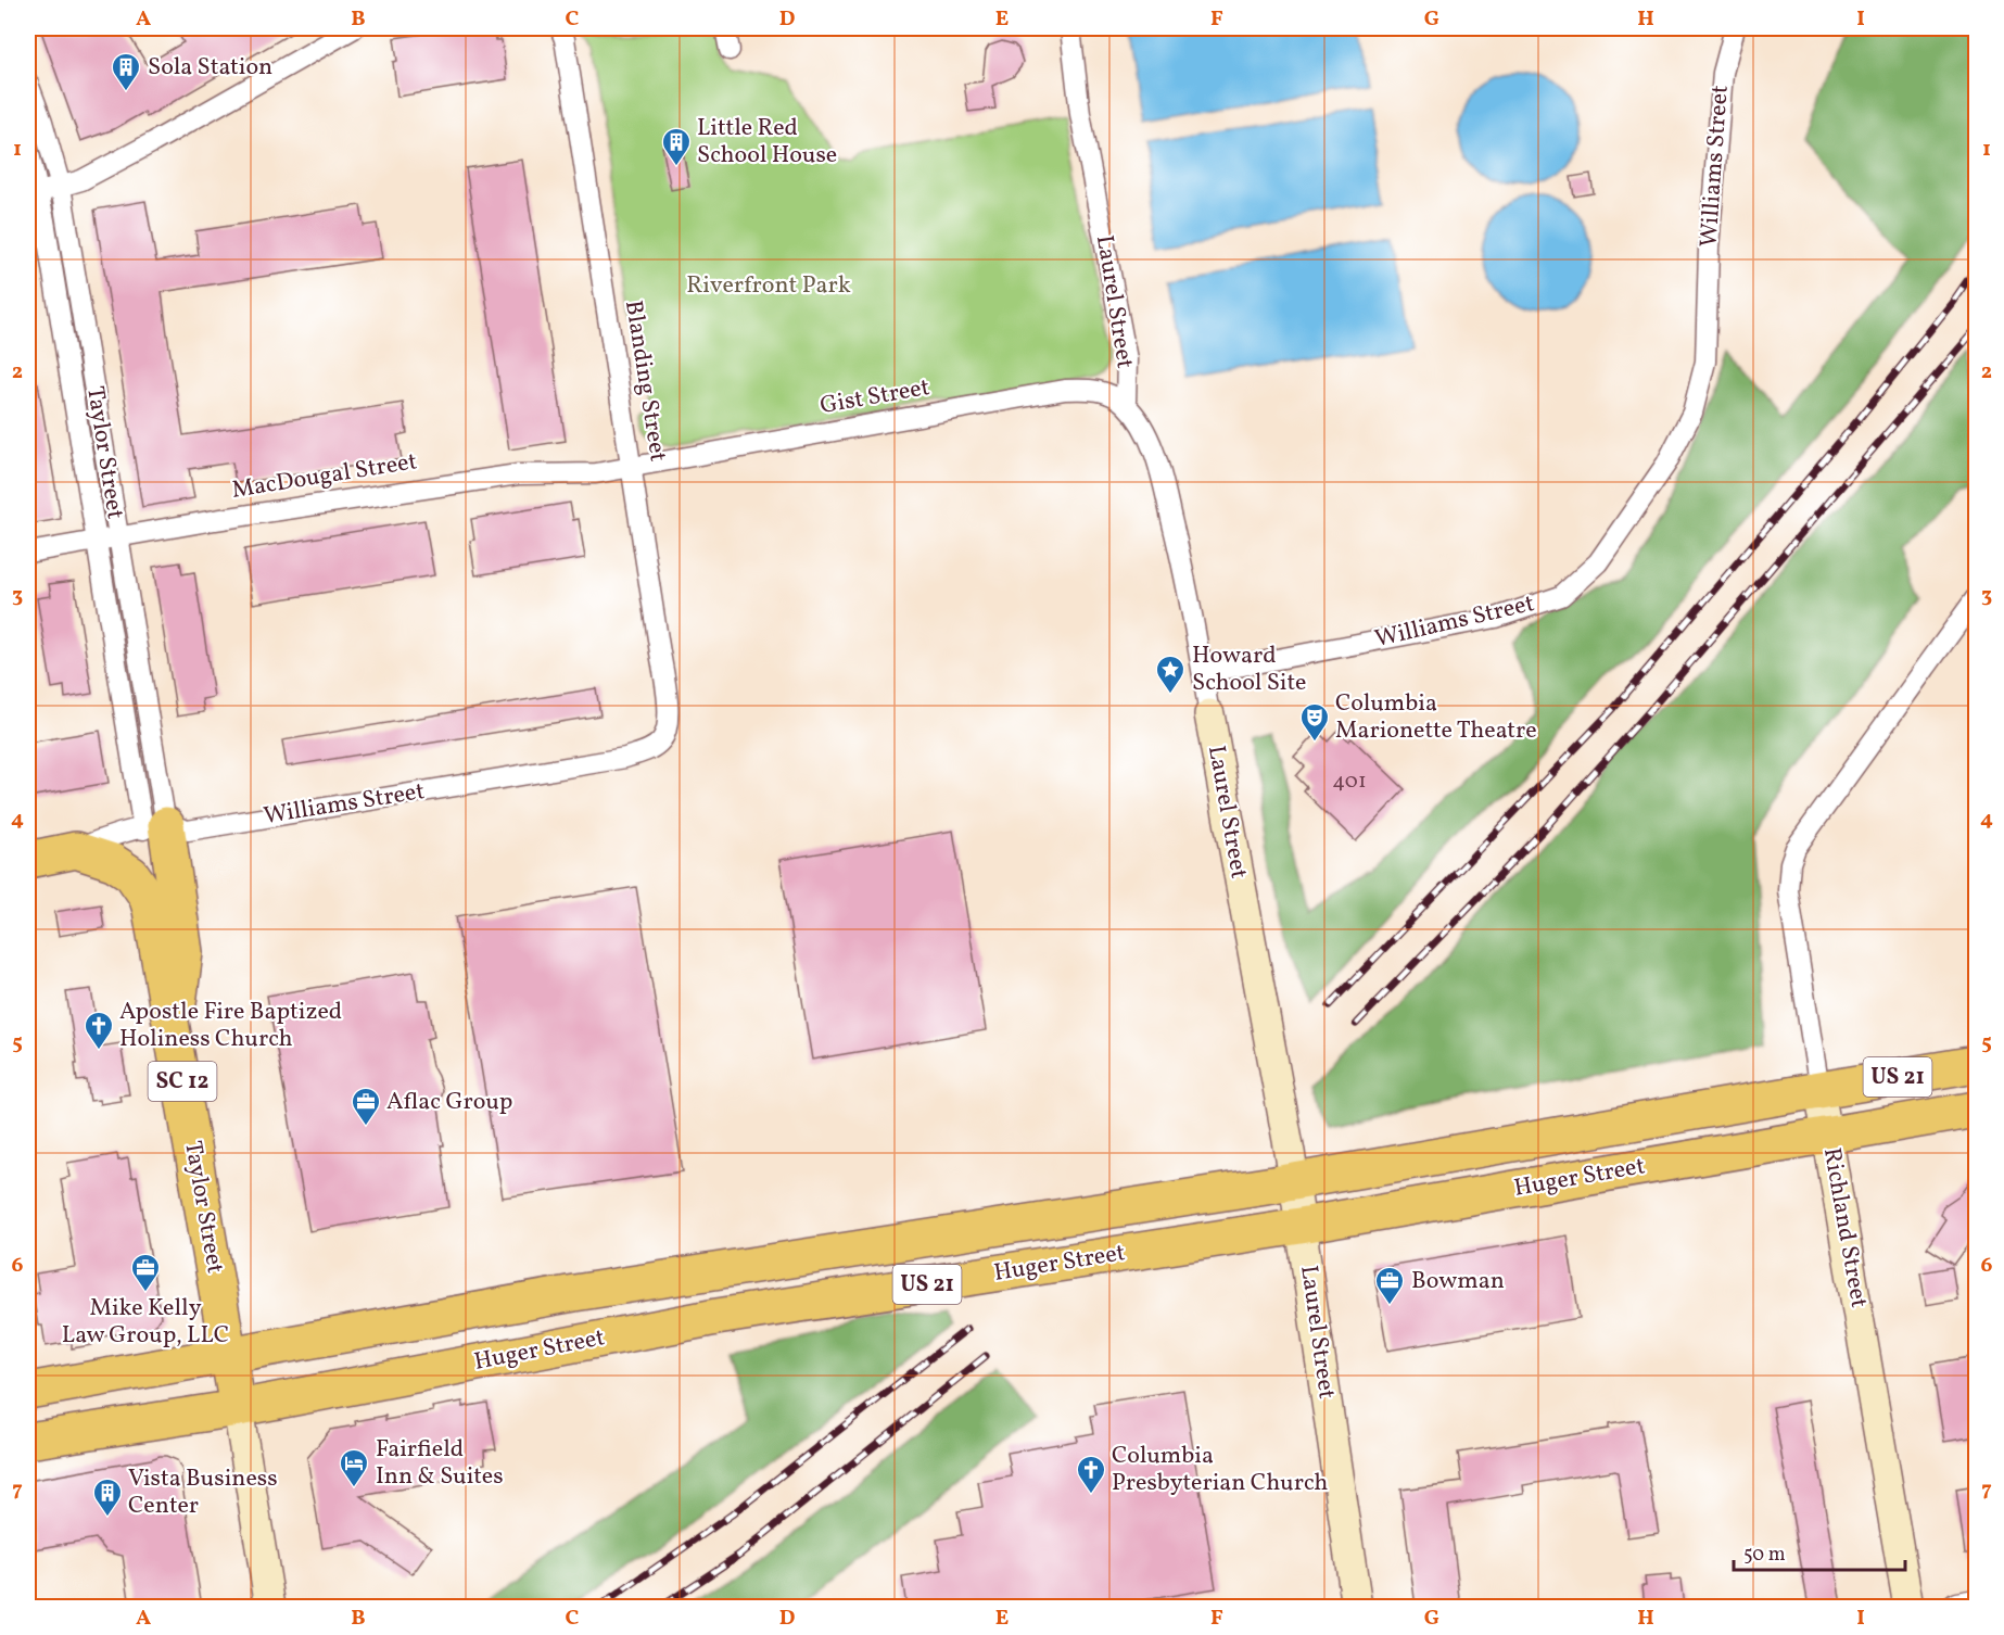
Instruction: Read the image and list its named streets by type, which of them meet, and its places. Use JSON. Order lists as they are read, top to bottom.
{
  "streets": {
    "highway": [
      "Williams Street",
      "Taylor Street",
      "US 21",
      "SC 12",
      "Huger Street"
    ],
    "street": [
      "Laurel Street",
      "Blanding Street",
      "Gist Street",
      "MacDougal Street",
      "Richland Street"
    ]
  },
  "crossings": [
    ["Williams Street", "Laurel Street"],
    ["Williams Street", "Blanding Street"],
    ["Williams Street", "Taylor Street"],
    ["Laurel Street", "Gist Street"],
    ["Laurel Street", "Huger Street"],
    ["Blanding Street", "Gist Street"],
    ["Blanding Street", "MacDougal Street"],
    ["Gist Street", "MacDougal Street"],
    ["Taylor Street", "MacDougal Street"],
    ["Taylor Street", "Huger Street"],
    ["Huger Street", "Richland Street"]
  ],
  "parks": ["Riverfront Park"],
  "places": {
    "building": ["Sola Station", "Little Red School House", "Vista Business Center"],
    "place": ["Howard School Site"],
    "theatre": ["Columbia Marionette Theatre"],
    "church": ["Apostle Fire Baptized Holiness Church", "Columbia Presbyterian Church"],
    "office": ["Aflac Group", "Mike Kelly Law Group, LLC", "Bowman"],
    "hotel": ["Fairfield Inn & Suites"]
  },
  "house_numbers": ["401"],
  "scale_bar": "50 m",
  "grid": {
    "columns": [
      "A",
      "B",
      "C",
      "D",
      "E",
      "F",
      "G",
      "H",
      "I"
    ],
    "rows": [
      "1",
      "2",
      "3",
      "4",
      "5",
      "6",
      "7"
    ]
  }
}
